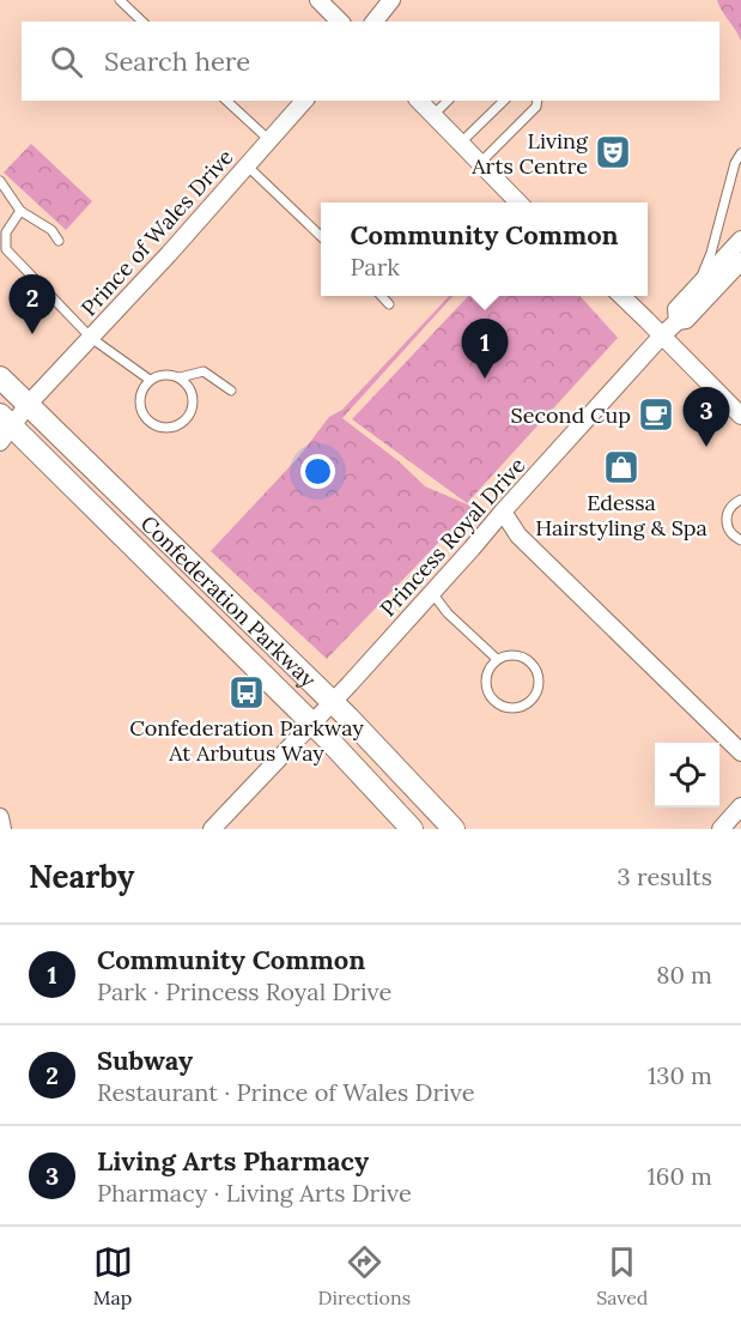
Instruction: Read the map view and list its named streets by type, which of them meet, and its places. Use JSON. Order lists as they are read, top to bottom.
{
  "streets": {
    "street": ["Prince of Wales Drive", "Princess Royal Drive", "Confederation Parkway"]
  },
  "crossings": [
    ["Prince of Wales Drive", "Confederation Parkway"],
    ["Princess Royal Drive", "Confederation Parkway"]
  ],
  "places": {
    "theatre": ["Living Arts Centre"],
    "cafe": ["Second Cup"],
    "shop": ["Edessa Hairstyling & Spa"],
    "bus stop": ["Confederation Parkway At Arbutus Way"]
  },
  "page": {
    "search": "Search here",
    "popup": ["Community Common", "Park"],
    "pins": ["2", "1", "3"],
    "heading": ["Nearby", "3 results"],
    "list": [
      {
        "mark": "1",
        "name": "Community Common",
        "note": "Park · Princess Royal Drive",
        "value": "80 m"
      },
      {
        "mark": "2",
        "name": "Subway",
        "note": "Restaurant · Prince of Wales Drive",
        "value": "130 m"
      },
      {
        "mark": "3",
        "name": "Living Arts Pharmacy",
        "note": "Pharmacy · Living Arts Drive",
        "value": "160 m"
      }
    ],
    "nav": ["Map", "Directions", "Saved"]
  }
}
